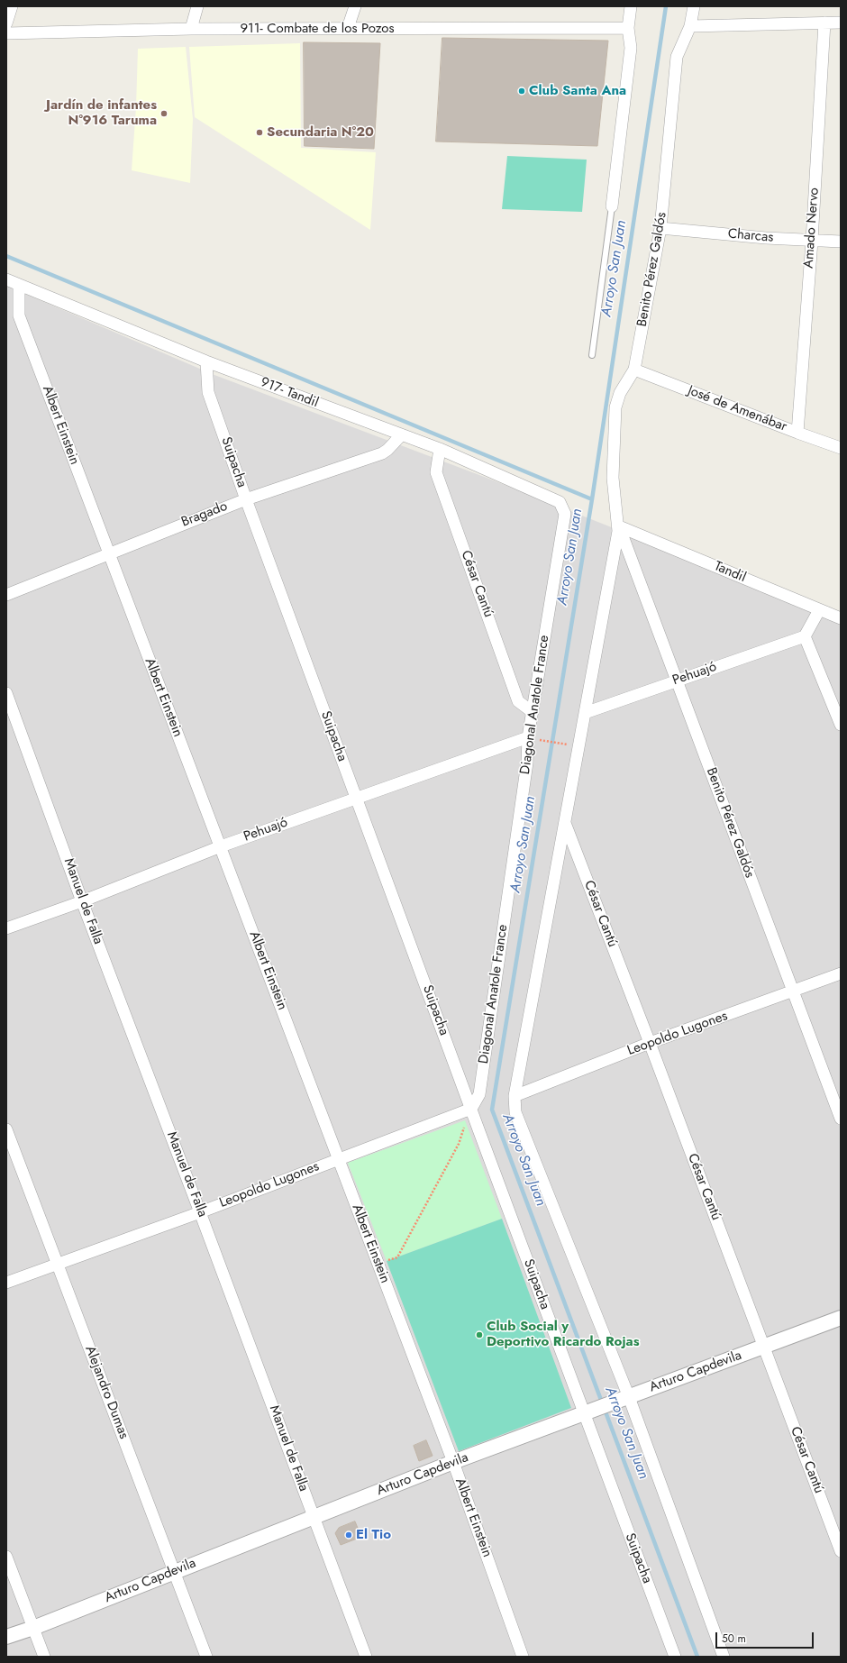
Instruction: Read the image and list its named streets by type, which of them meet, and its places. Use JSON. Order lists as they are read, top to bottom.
{
  "streets": {
    "street": [
      "911- Combate de los Pozos",
      "Amado Nervo",
      "Charcas",
      "Benito Pérez Galdós",
      "917- Tandil",
      "José de Amenábar",
      "Albert Einstein",
      "Suipacha",
      "Bragado",
      "Tandil",
      "César Cantú",
      "Pehuajó",
      "Diagonal Anatole France",
      "Manuel de Falla",
      "Leopoldo Lugones",
      "Arturo Capdevila",
      "Alejandro Dumas"
    ]
  },
  "crossings": [
    ["Amado Nervo", "Charcas"],
    ["Amado Nervo", "José de Amenábar"],
    ["Charcas", "Benito Pérez Galdós"],
    ["Benito Pérez Galdós", "José de Amenábar"],
    ["Benito Pérez Galdós", "Tandil"],
    ["Benito Pérez Galdós", "Pehuajó"],
    ["Benito Pérez Galdós", "Leopoldo Lugones"],
    ["917- Tandil", "Albert Einstein"],
    ["917- Tandil", "Suipacha"],
    ["917- Tandil", "Bragado"],
    ["917- Tandil", "César Cantú"],
    ["917- Tandil", "Diagonal Anatole France"],
    ["Albert Einstein", "Bragado"],
    ["Albert Einstein", "Pehuajó"],
    ["Albert Einstein", "Leopoldo Lugones"],
    ["Albert Einstein", "Arturo Capdevila"],
    ["Suipacha", "Bragado"],
    ["Suipacha", "Pehuajó"],
    ["Suipacha", "Diagonal Anatole France"],
    ["Suipacha", "Leopoldo Lugones"],
    ["Suipacha", "Arturo Capdevila"],
    ["César Cantú", "Diagonal Anatole France"],
    ["César Cantú", "Leopoldo Lugones"],
    ["César Cantú", "Arturo Capdevila"],
    ["Pehuajó", "Diagonal Anatole France"],
    ["Pehuajó", "Manuel de Falla"],
    ["Diagonal Anatole France", "Leopoldo Lugones"],
    ["Manuel de Falla", "Leopoldo Lugones"],
    ["Manuel de Falla", "Arturo Capdevila"],
    ["Leopoldo Lugones", "Alejandro Dumas"],
    ["Arturo Capdevila", "Alejandro Dumas"]
  ],
  "water": ["Arroyo San Juan"],
  "places": [
    "Club Santa Ana",
    "Jardín de infantes Nº916 Taruma",
    "Secundaria N°20",
    "Club Social y Deportivo Ricardo Rojas",
    "El Tio"
  ],
  "scale_bar": "50 m"
}
